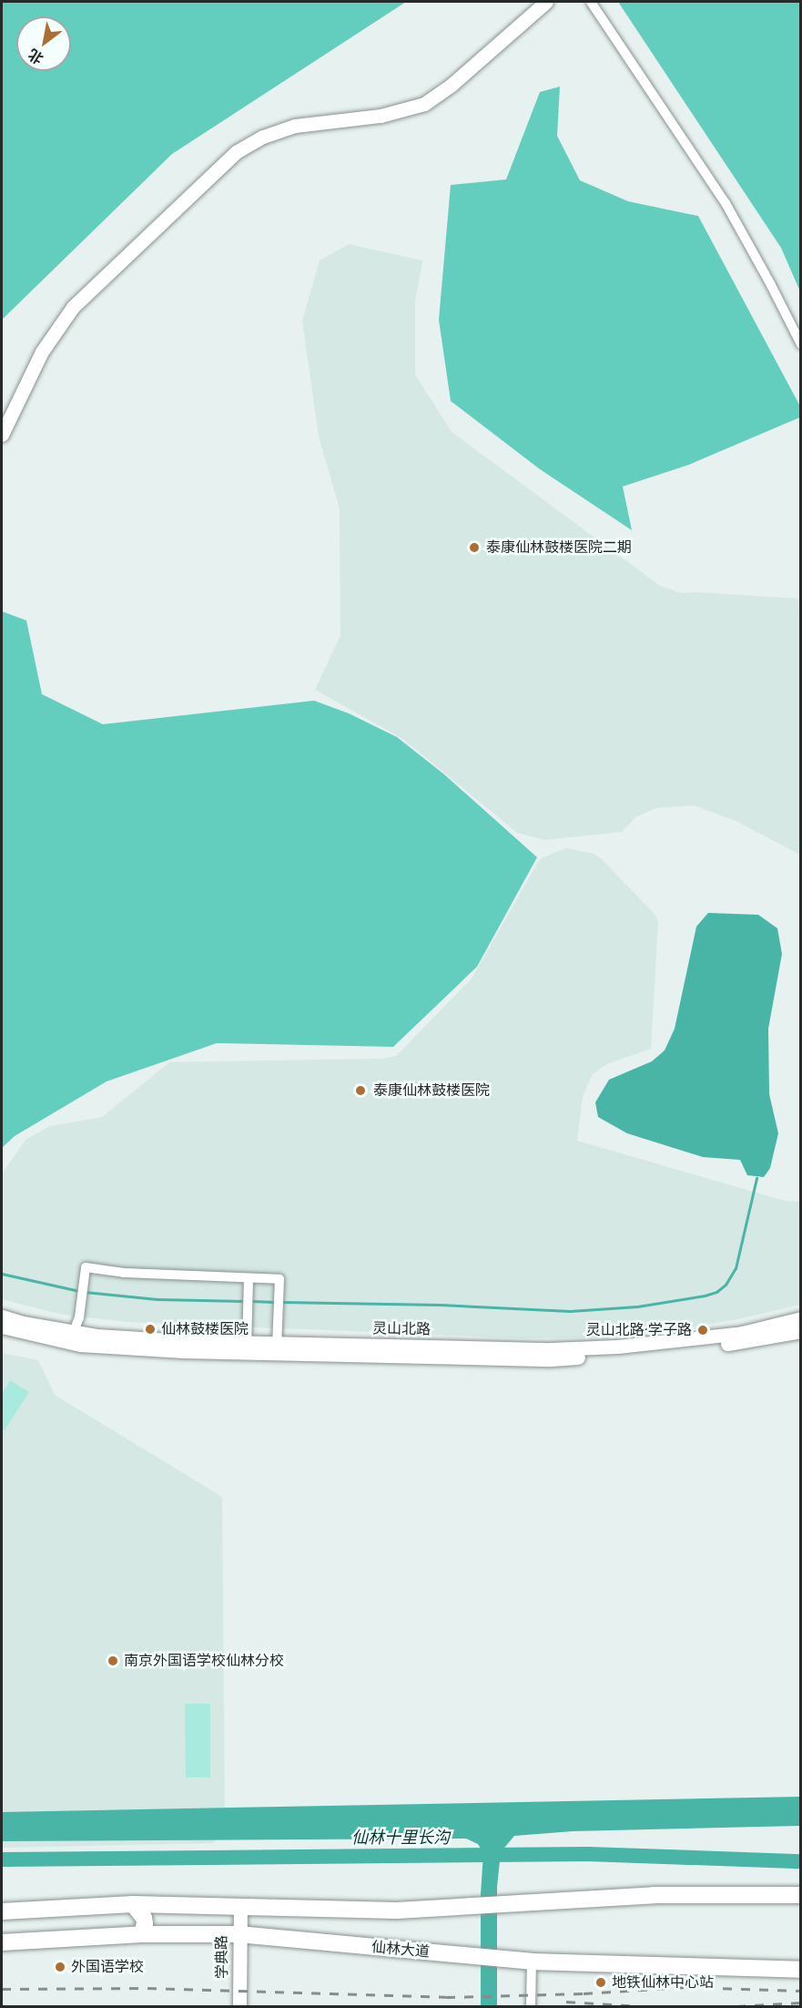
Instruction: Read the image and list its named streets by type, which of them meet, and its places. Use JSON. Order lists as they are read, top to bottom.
{
  "streets": {
    "main road": ["灵山北路", "仙林大道", "学典路"]
  },
  "crossings": [
    ["仙林大道", "学典路"]
  ],
  "water": ["仙林十里长沟"],
  "places": [
    "泰康仙林鼓楼医院二期",
    "泰康仙林鼓楼医院",
    "仙林鼓楼医院",
    "灵山北路·学子路",
    "南京外国语学校仙林分校",
    "外国语学校",
    "地铁仙林中心站"
  ],
  "north": "bottom left"
}
